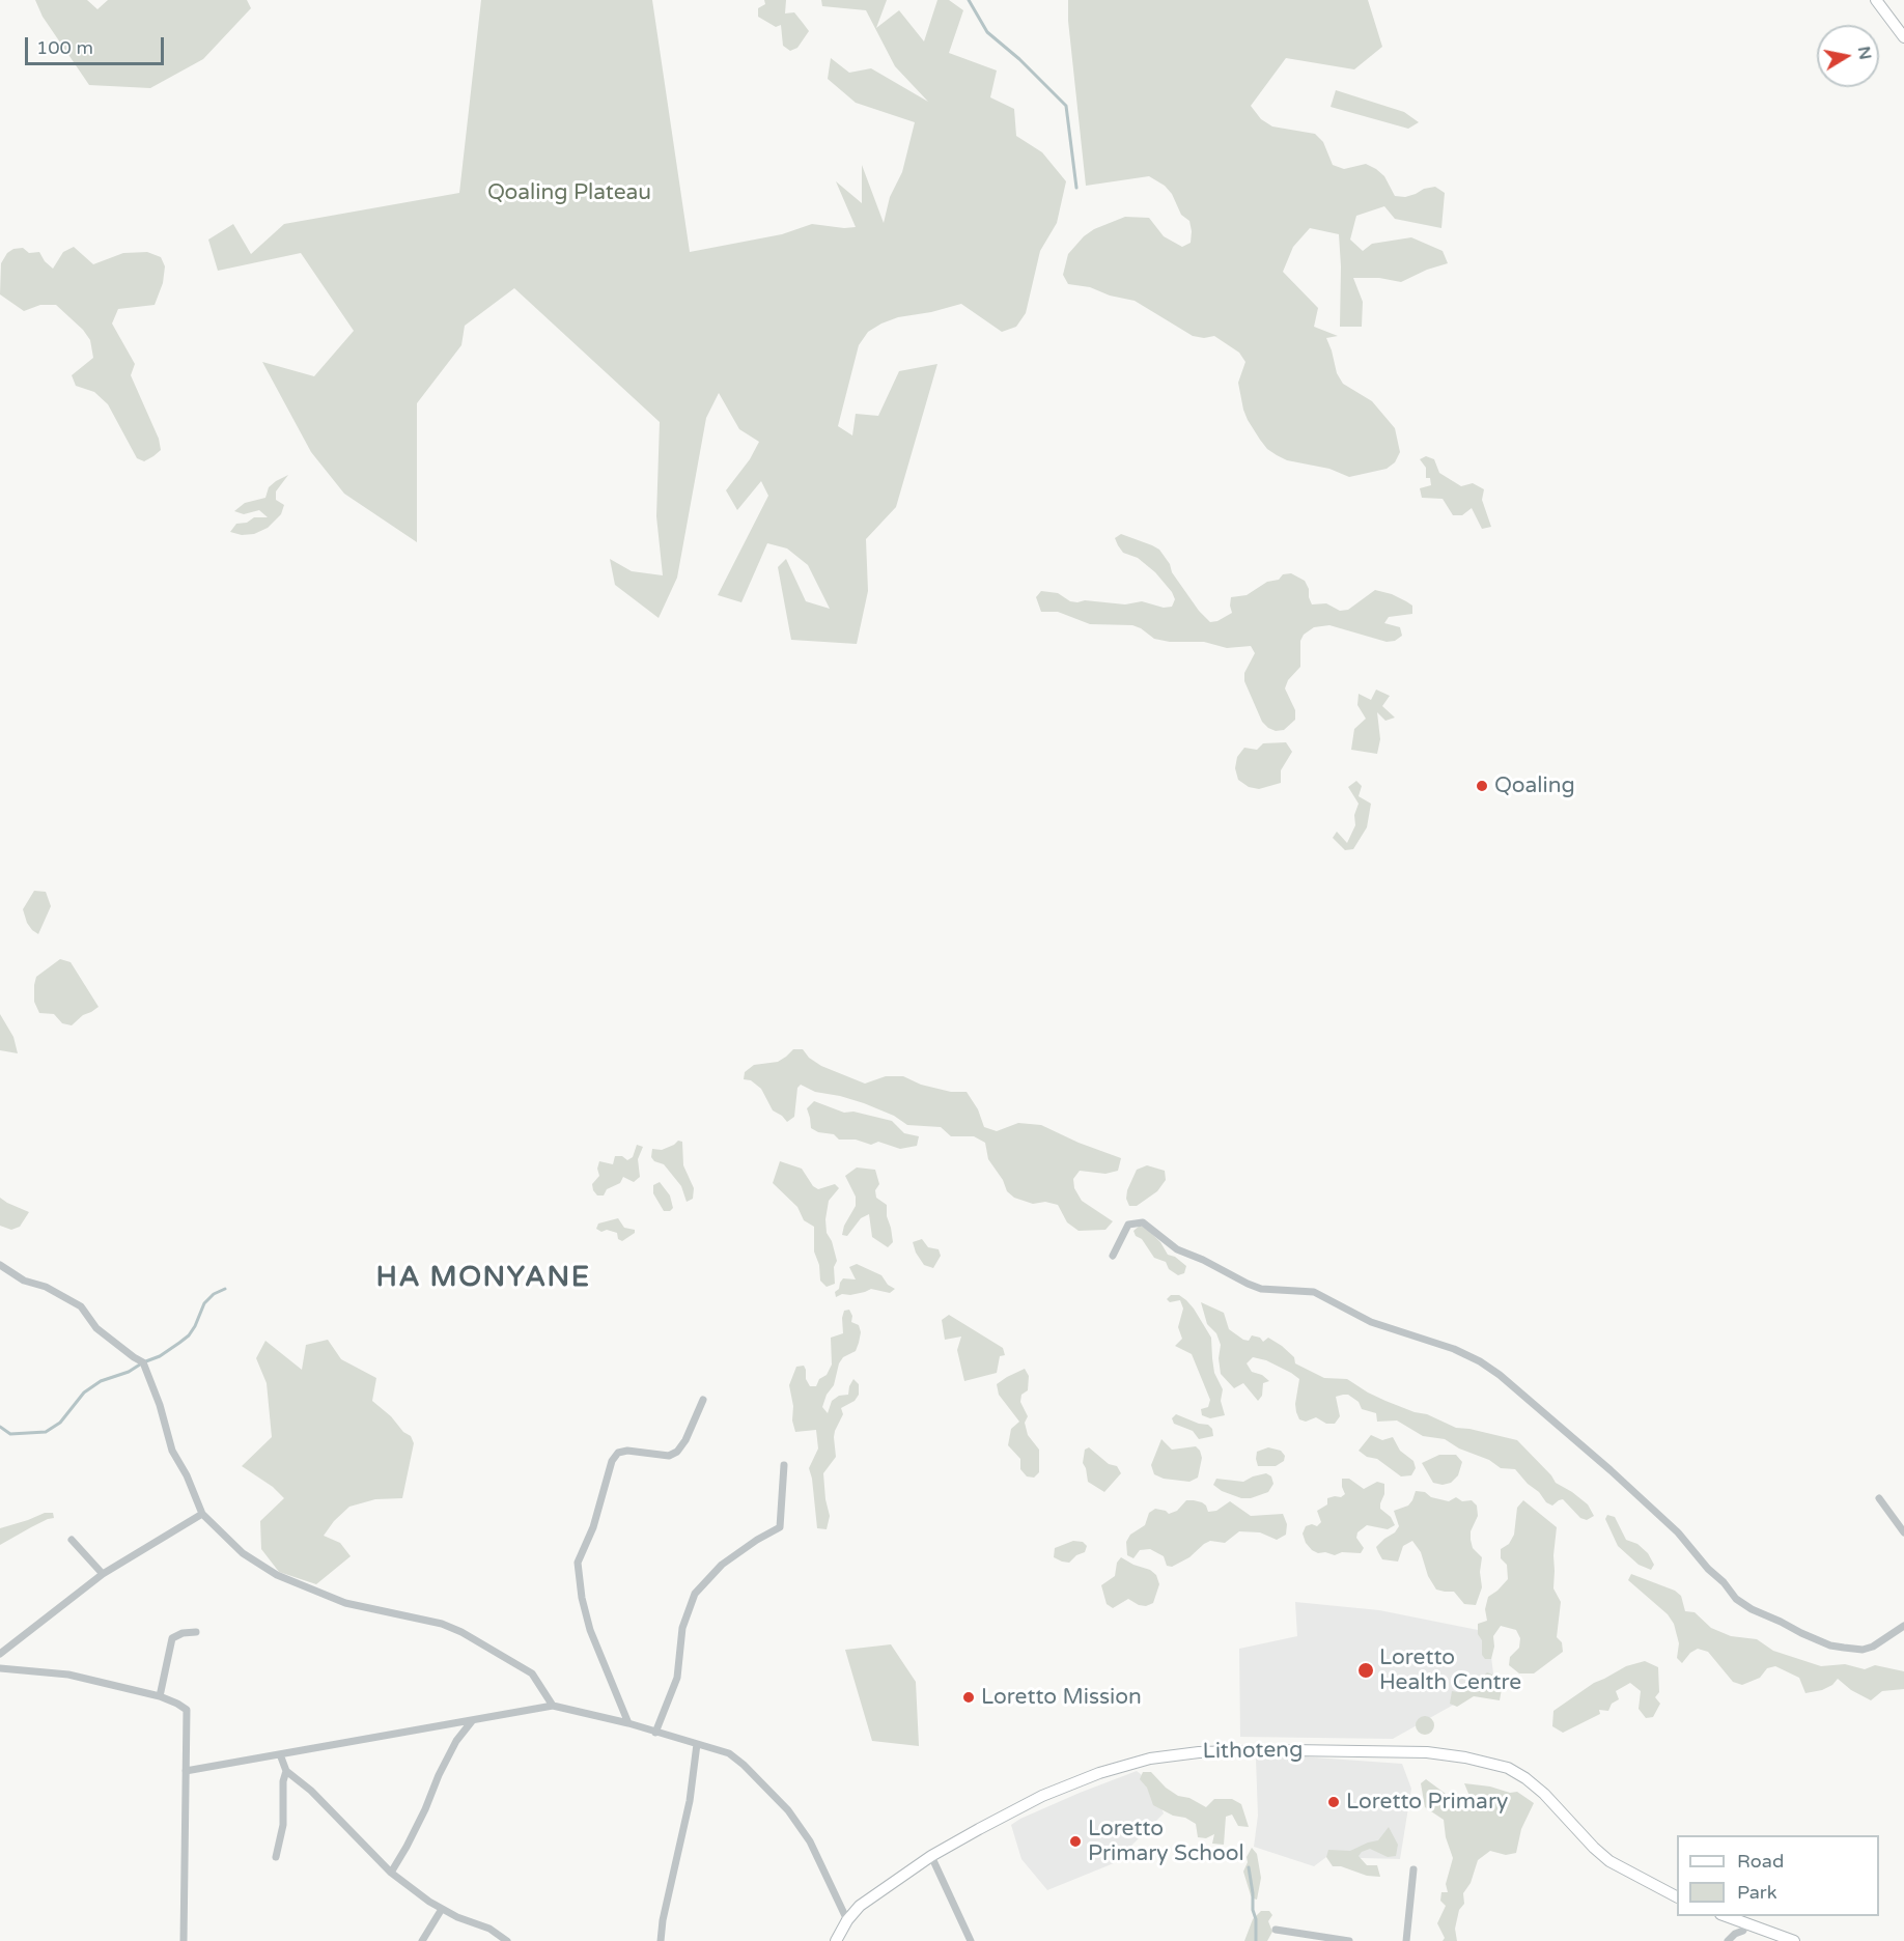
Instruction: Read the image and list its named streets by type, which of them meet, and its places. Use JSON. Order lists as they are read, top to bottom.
{
  "streets": {
    "main road": ["Lithoteng"]
  },
  "districts": ["HA MONYANE"],
  "parks": ["Qoaling Plateau"],
  "places": [
    "Qoaling",
    "Loretto Health Centre",
    "Loretto Mission",
    "Loretto Primary",
    "Loretto Primary School"
  ],
  "legend": ["Road", "Park"],
  "scale_bar": "100 m",
  "north": "right"
}
